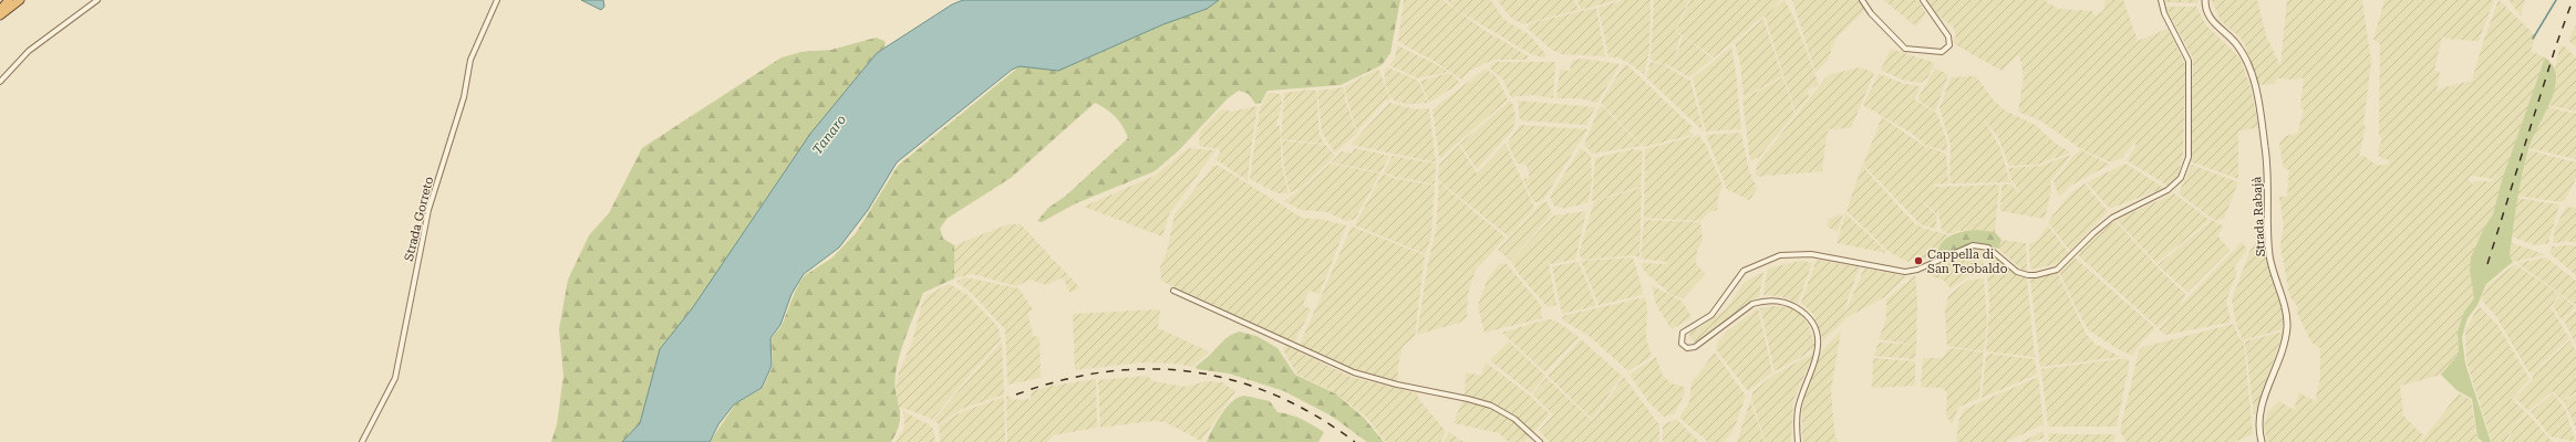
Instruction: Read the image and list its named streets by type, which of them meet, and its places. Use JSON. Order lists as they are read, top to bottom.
{
  "streets": {
    "street": ["Strada Rabajà", "Strada Gorreto"]
  },
  "water": ["Tanaro"],
  "places": ["Cappella di San Teobaldo"]
}
